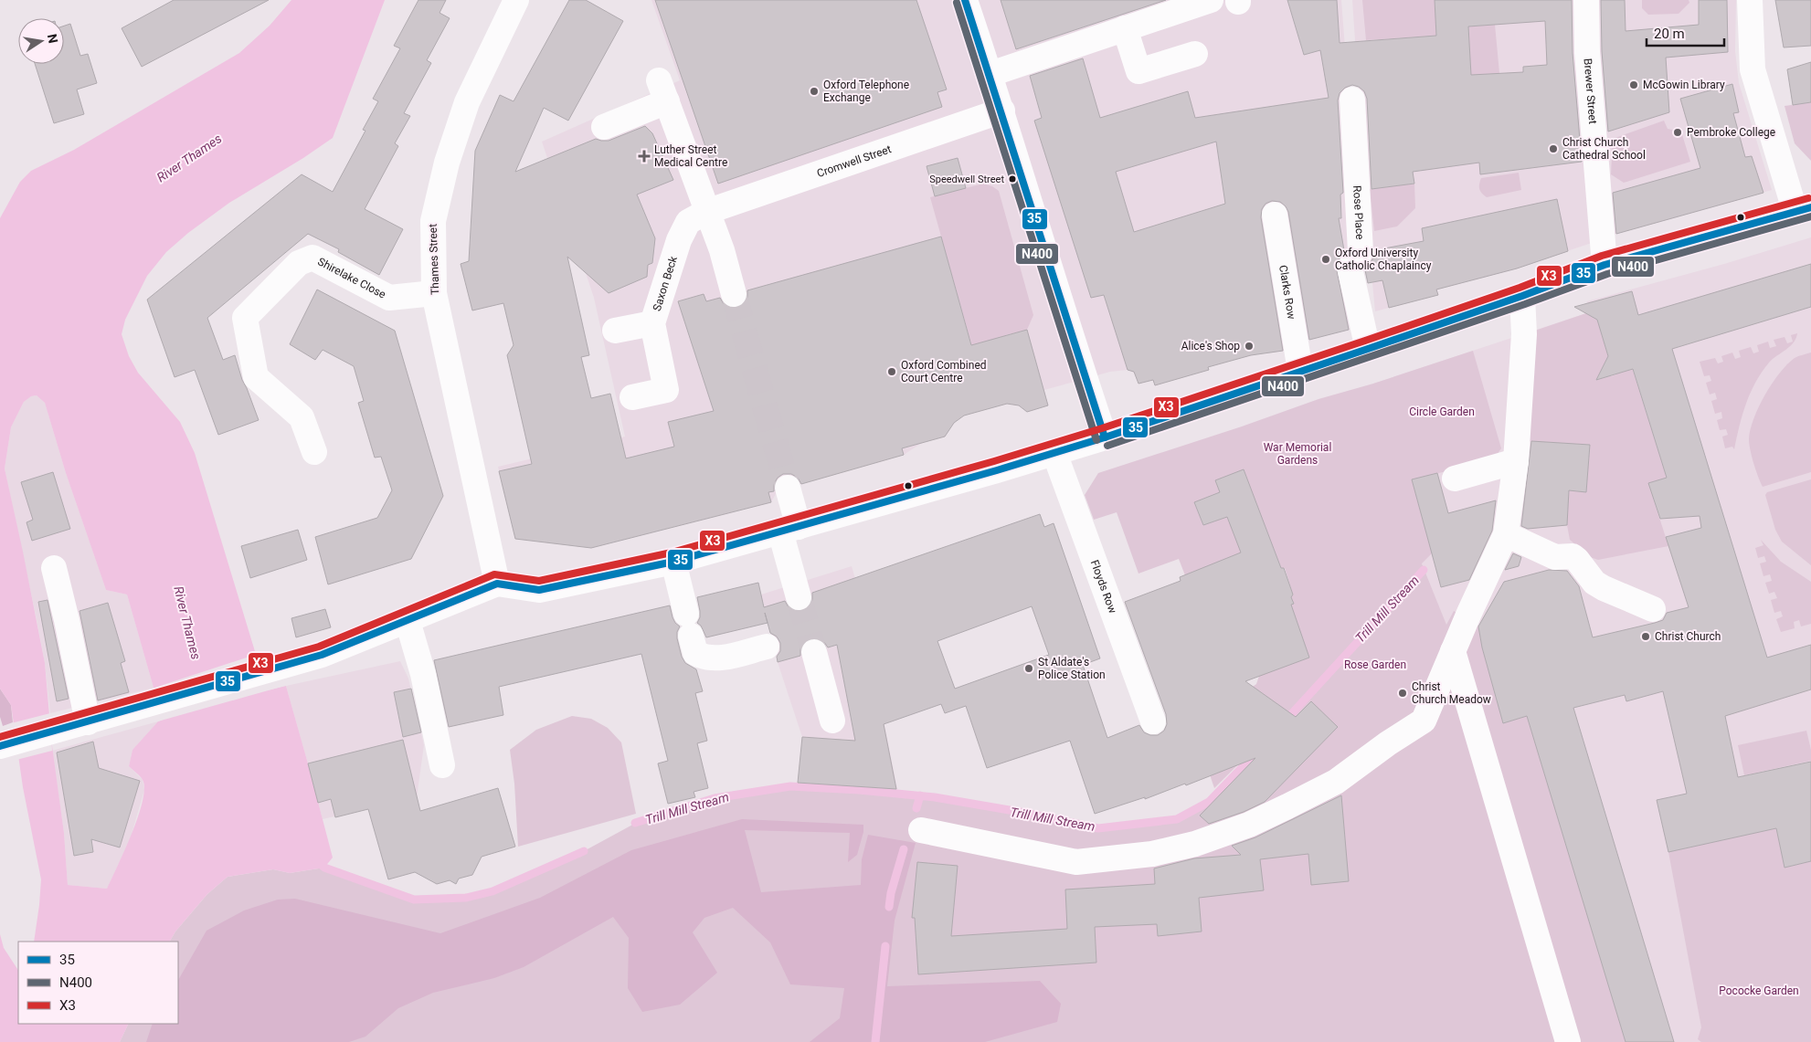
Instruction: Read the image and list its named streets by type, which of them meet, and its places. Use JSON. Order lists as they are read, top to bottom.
{
  "streets": {
    "street": [
      "Brewer Street",
      "Cromwell Street",
      "Rose Place",
      "Thames Street",
      "Shirelake Close",
      "Saxon Beck",
      "Clarks Row",
      "Floyds Row"
    ]
  },
  "crossings": [
    ["Cromwell Street", "Saxon Beck"],
    ["Thames Street", "Shirelake Close"]
  ],
  "water": ["River Thames", "Trill Mill Stream"],
  "parks": [
    "Circle Garden",
    "War Memorial Gardens",
    "Rose Garden",
    "Pococke Garden"
  ],
  "places": {
    "other": [
      "McGowin Library",
      "Oxford Telephone Exchange",
      "Pembroke College",
      "Christ Church Cathedral School",
      "Speedwell Street",
      "Oxford University Catholic Chaplaincy",
      "Alice's Shop",
      "Oxford Combined Court Centre",
      "Christ Church",
      "St Aldate's Police Station",
      "Christ Church Meadow"
    ],
    "health": ["Luther Street Medical Centre"]
  },
  "lines": ["transit line 35", "transit line N400", "transit line X3"],
  "legend": ["35", "N400", "X3"],
  "scale_bar": "20 m",
  "north": "right"
}
